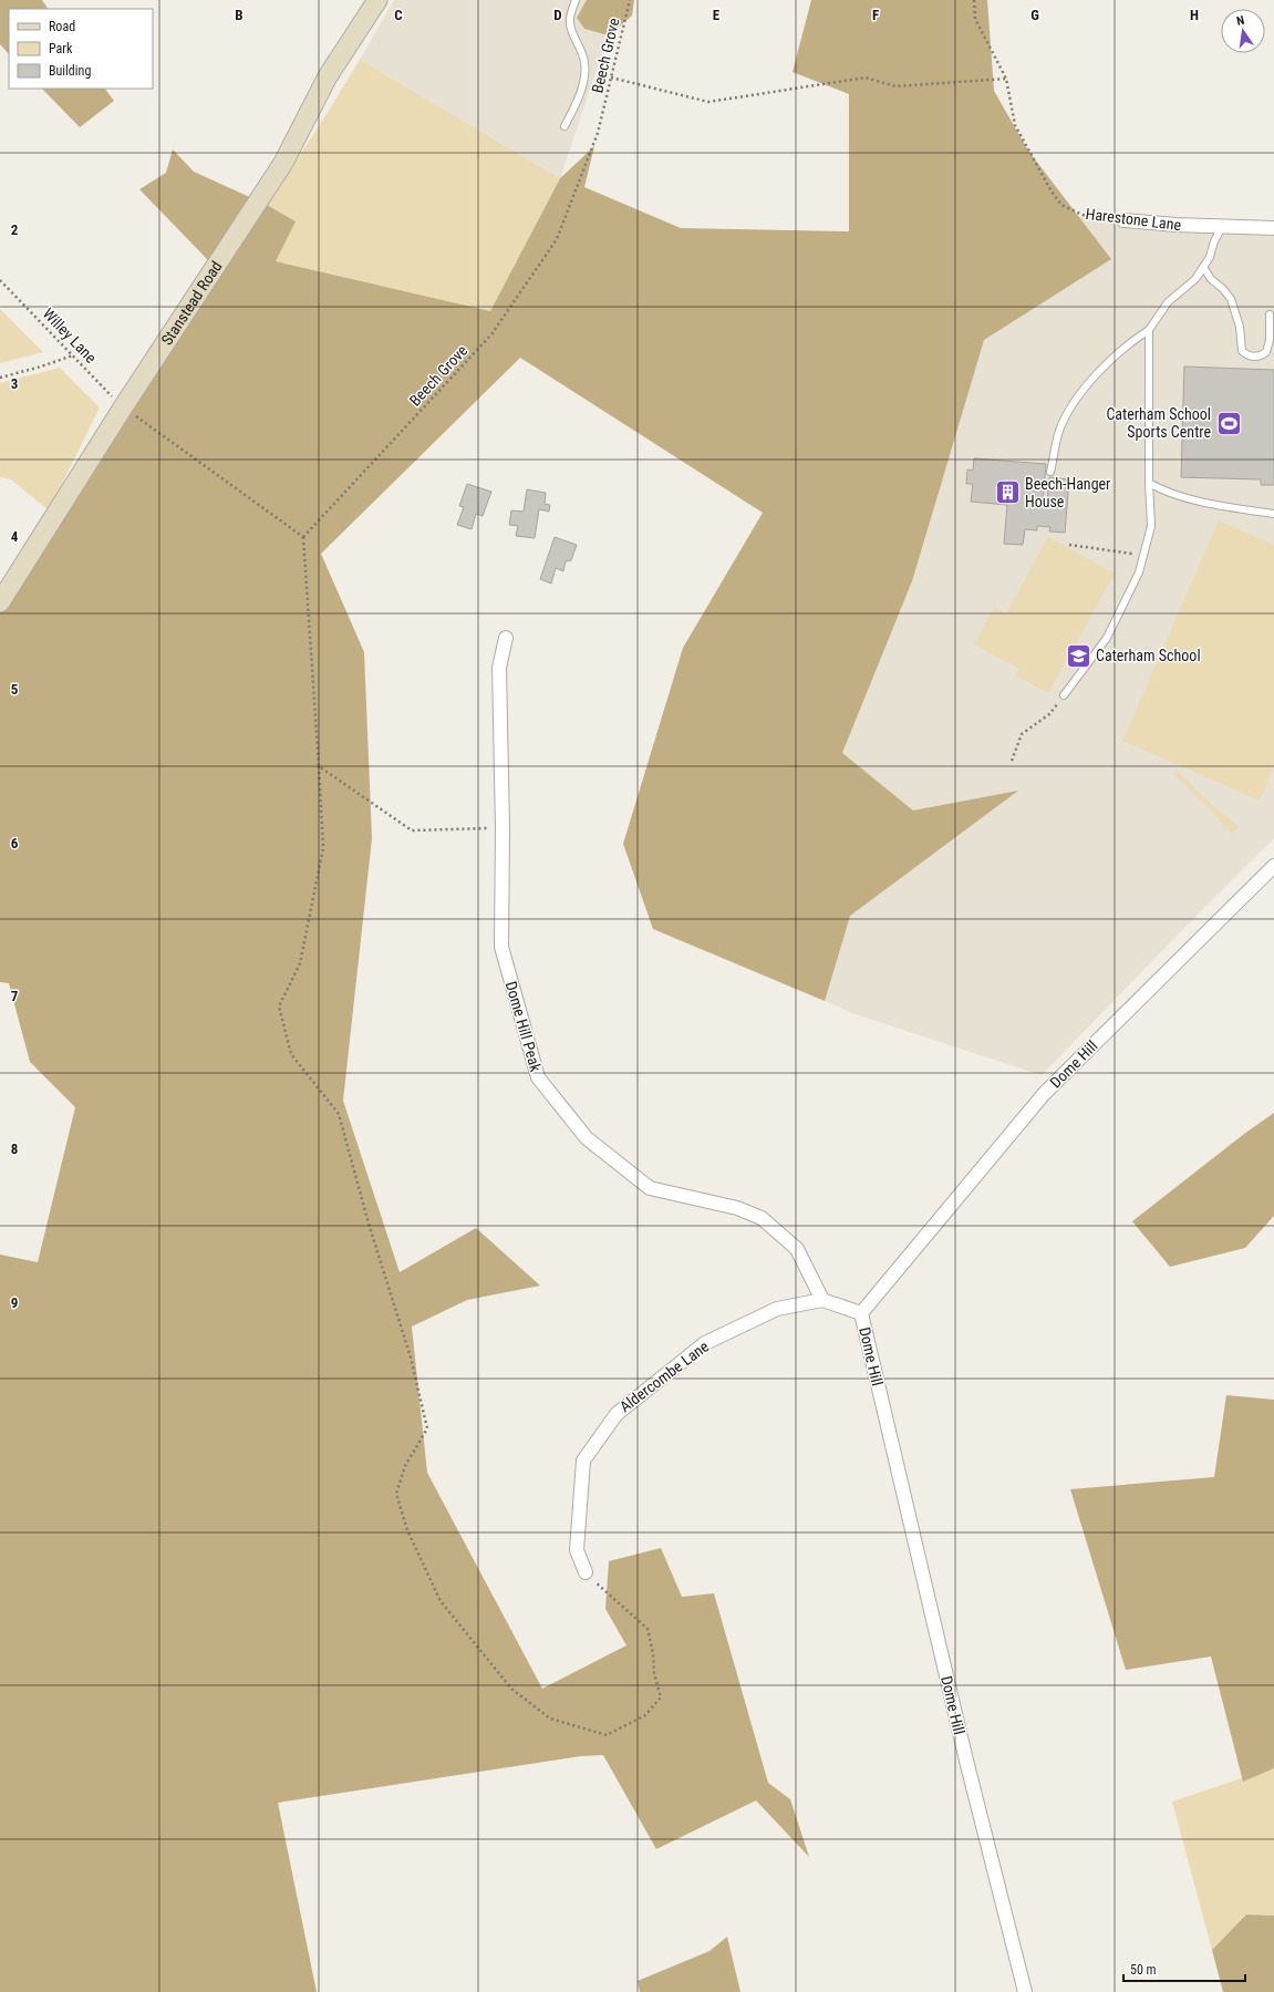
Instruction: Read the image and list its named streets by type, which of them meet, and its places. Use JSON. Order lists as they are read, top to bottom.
{
  "streets": {
    "street": [
      "Harestone Lane",
      "Stanstead Road",
      "Dome Hill Peak",
      "Dome Hill",
      "Aldercombe Lane"
    ],
    "path": ["Beech Grove", "Willey Lane"]
  },
  "crossings": [
    ["Stanstead Road", "Willey Lane"],
    ["Dome Hill Peak", "Aldercombe Lane"]
  ],
  "places": {
    "sports": ["Caterham School Sports Centre"],
    "building": ["Beech-Hanger House"],
    "school or university": ["Caterham School"]
  },
  "legend": ["Road", "Park", "Building"],
  "scale_bar": "50 m",
  "north": "top",
  "grid": {
    "columns": [
      "B",
      "C",
      "D",
      "E",
      "F",
      "G",
      "H"
    ],
    "rows": [
      "2",
      "3",
      "4",
      "5",
      "6",
      "7",
      "8",
      "9"
    ]
  }
}
